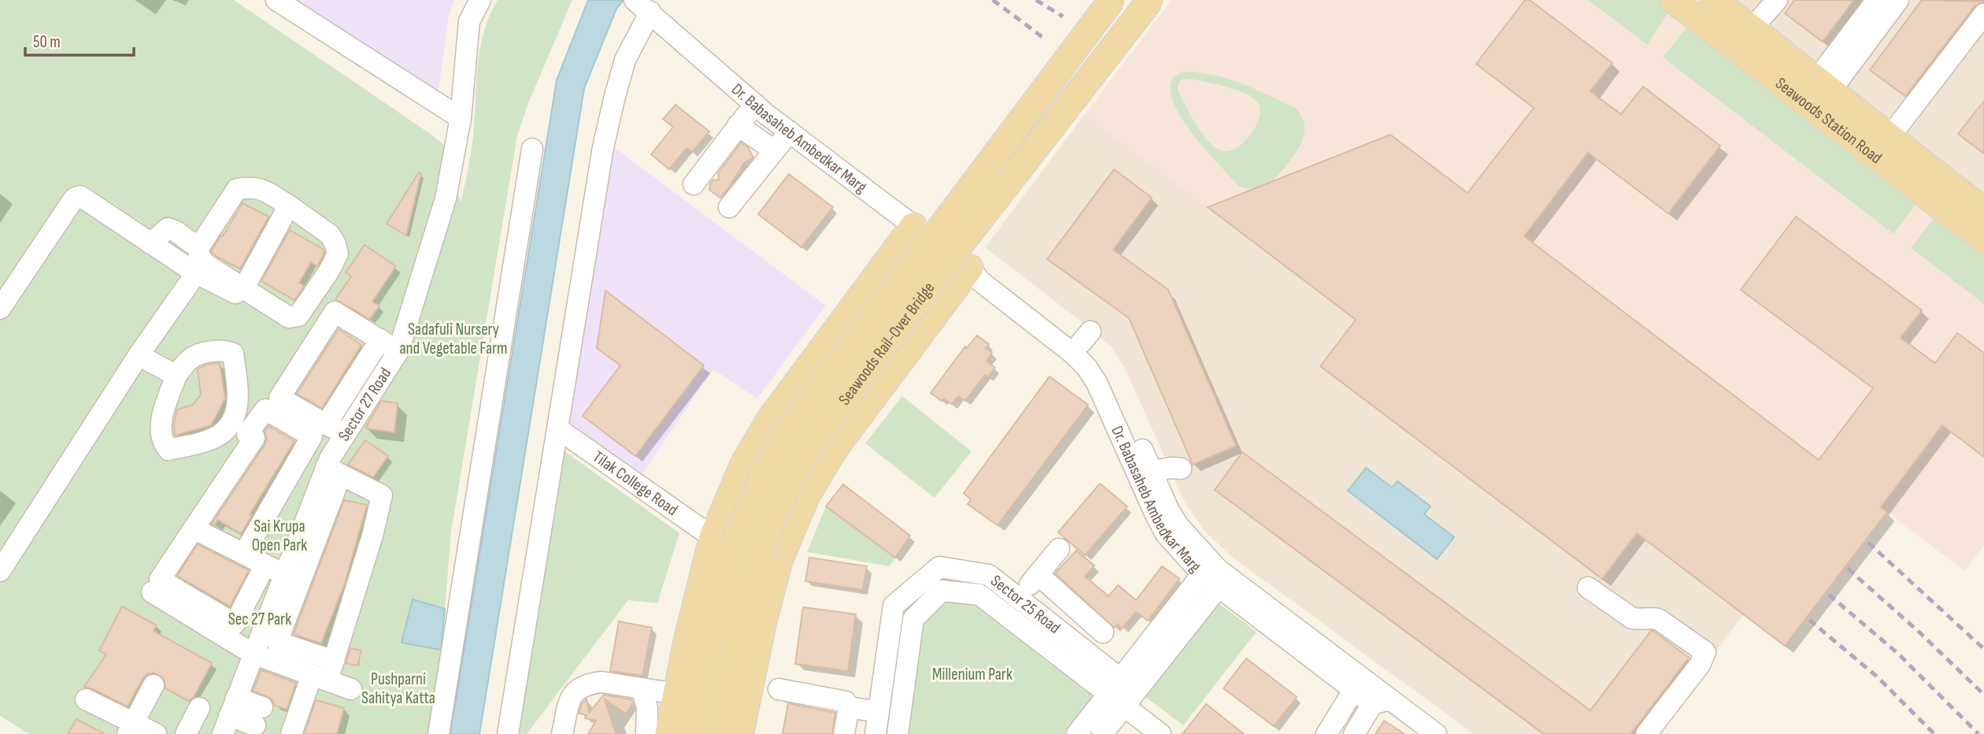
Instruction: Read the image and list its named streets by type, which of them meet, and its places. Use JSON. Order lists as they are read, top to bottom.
{
  "streets": {
    "main road": ["Seawoods Station Road", "Seawoods Rail-Over Bridge"],
    "street": [
      "Dr. Babasaheb Ambedkar Marg",
      "Sector 27 Road",
      "Tilak College Road",
      "Sector 25 Road"
    ]
  },
  "crossings": [
    ["Seawoods Rail-Over Bridge", "Tilak College Road"]
  ],
  "parks": [
    "Sadafuli Nursery and Vegetable Farm",
    "Sai Krupa Open Park",
    "Sec 27 Park",
    "Millenium Park",
    "Pushparni Sahitya Katta"
  ],
  "scale_bar": "50 m"
}
